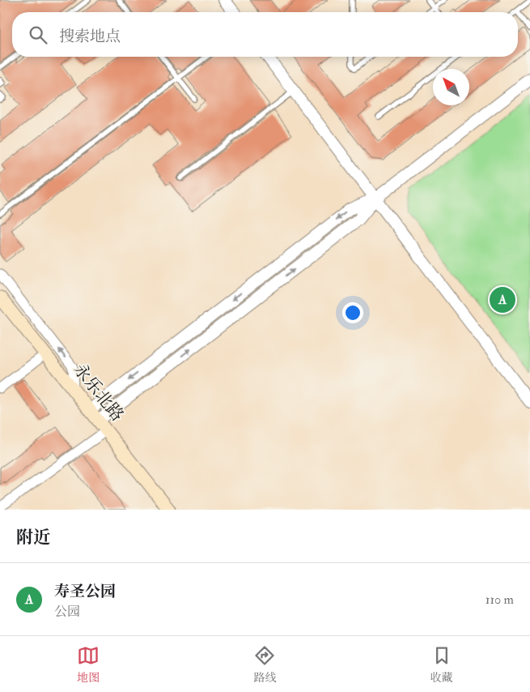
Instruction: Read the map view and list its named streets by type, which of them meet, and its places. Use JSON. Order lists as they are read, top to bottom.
{
  "streets": {
    "main road": ["永乐北路"]
  },
  "north": "top left",
  "page": {
    "search": "搜索地点",
    "pins": "A",
    "heading": "附近",
    "list": [
      {
        "mark": "A",
        "name": "寿圣公园",
        "note": "公园",
        "value": "110 m"
      }
    ],
    "nav": ["地图", "路线", "收藏"]
  }
}
